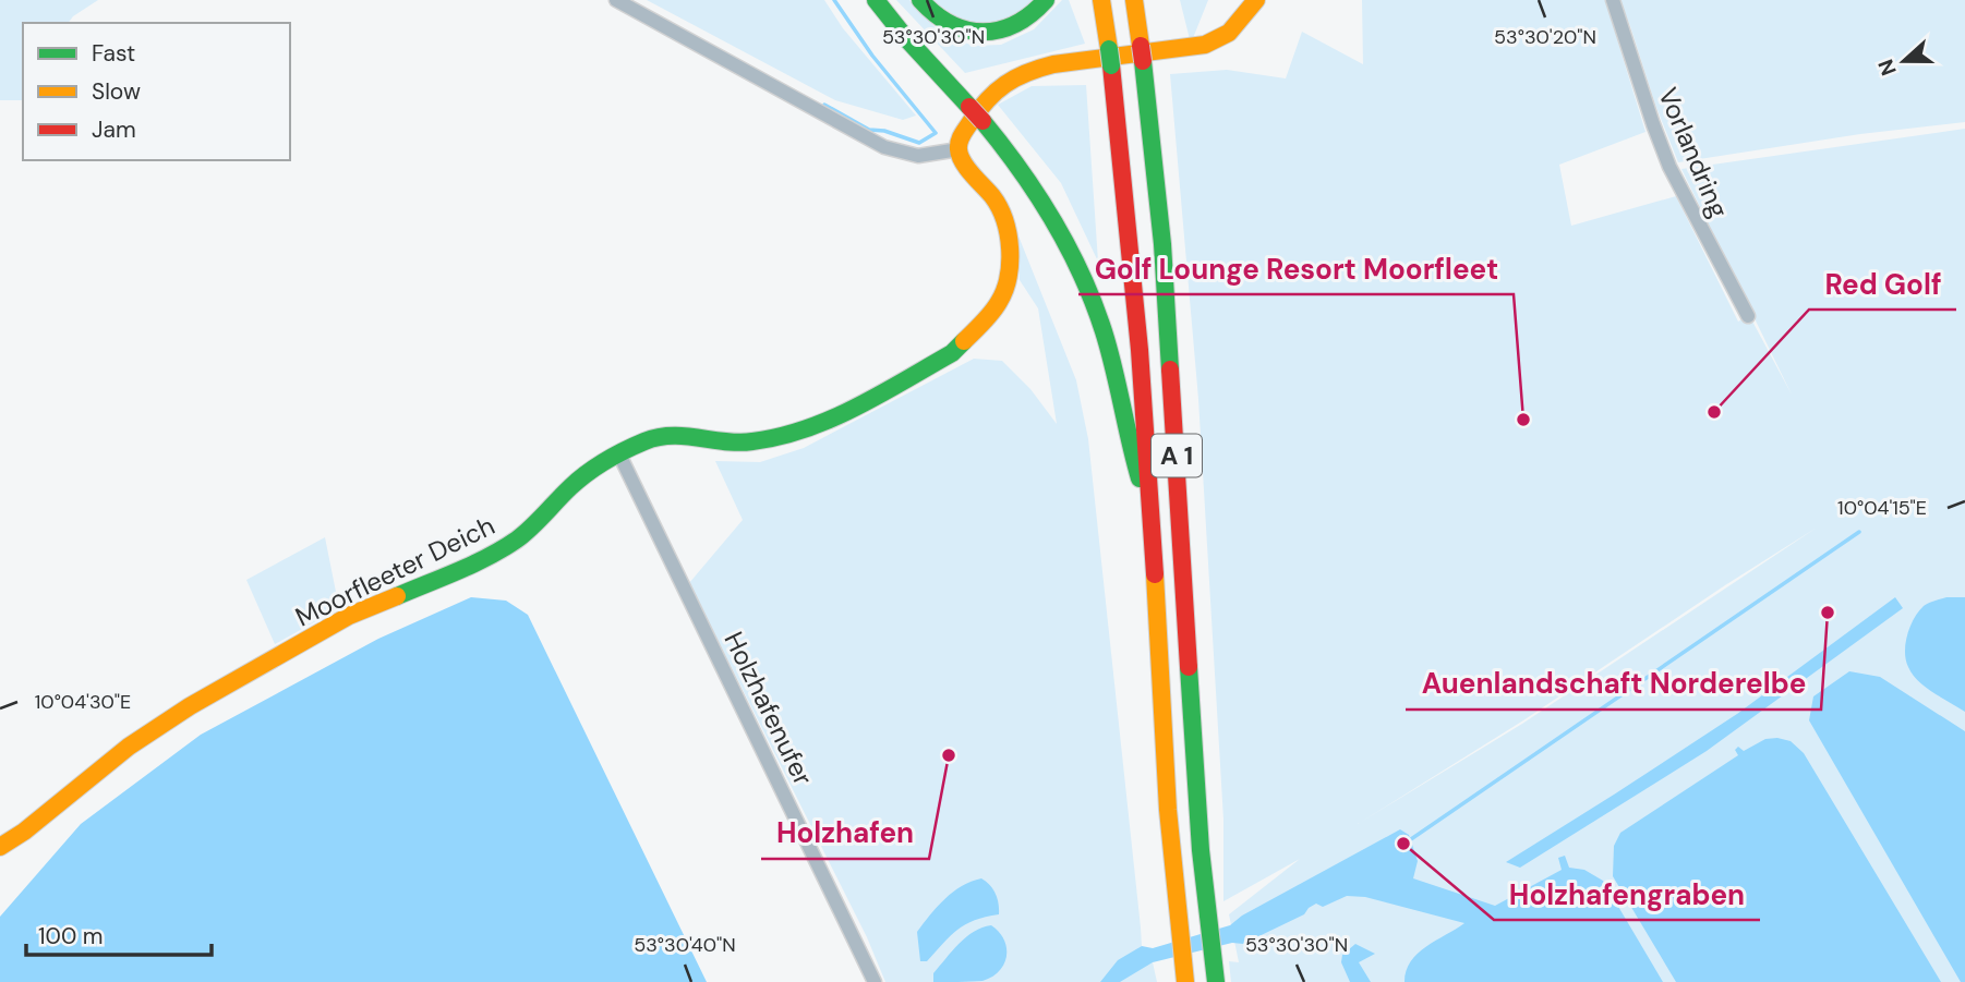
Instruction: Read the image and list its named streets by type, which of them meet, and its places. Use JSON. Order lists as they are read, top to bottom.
{
  "streets": {
    "main road": ["A 1", "Moorfleeter Deich"],
    "street": ["Vorlandring", "Holzhafenufer"]
  },
  "crossings": [
    ["Moorfleeter Deich", "Holzhafenufer"]
  ],
  "places": [
    "Red Golf",
    "Golf Lounge Resort Moorfleet",
    "Auenlandschaft Norderelbe",
    "Holzhafen",
    "Holzhafengraben"
  ],
  "legend": ["Fast", "Slow", "Jam"],
  "scale_bar": "100 m",
  "north": "left",
  "coordinates": [
    "53°30'30\"N",
    "53°30'20\"N",
    "10°04'15\"E",
    "10°04'30\"E",
    "53°30'40\"N"
  ]
}
